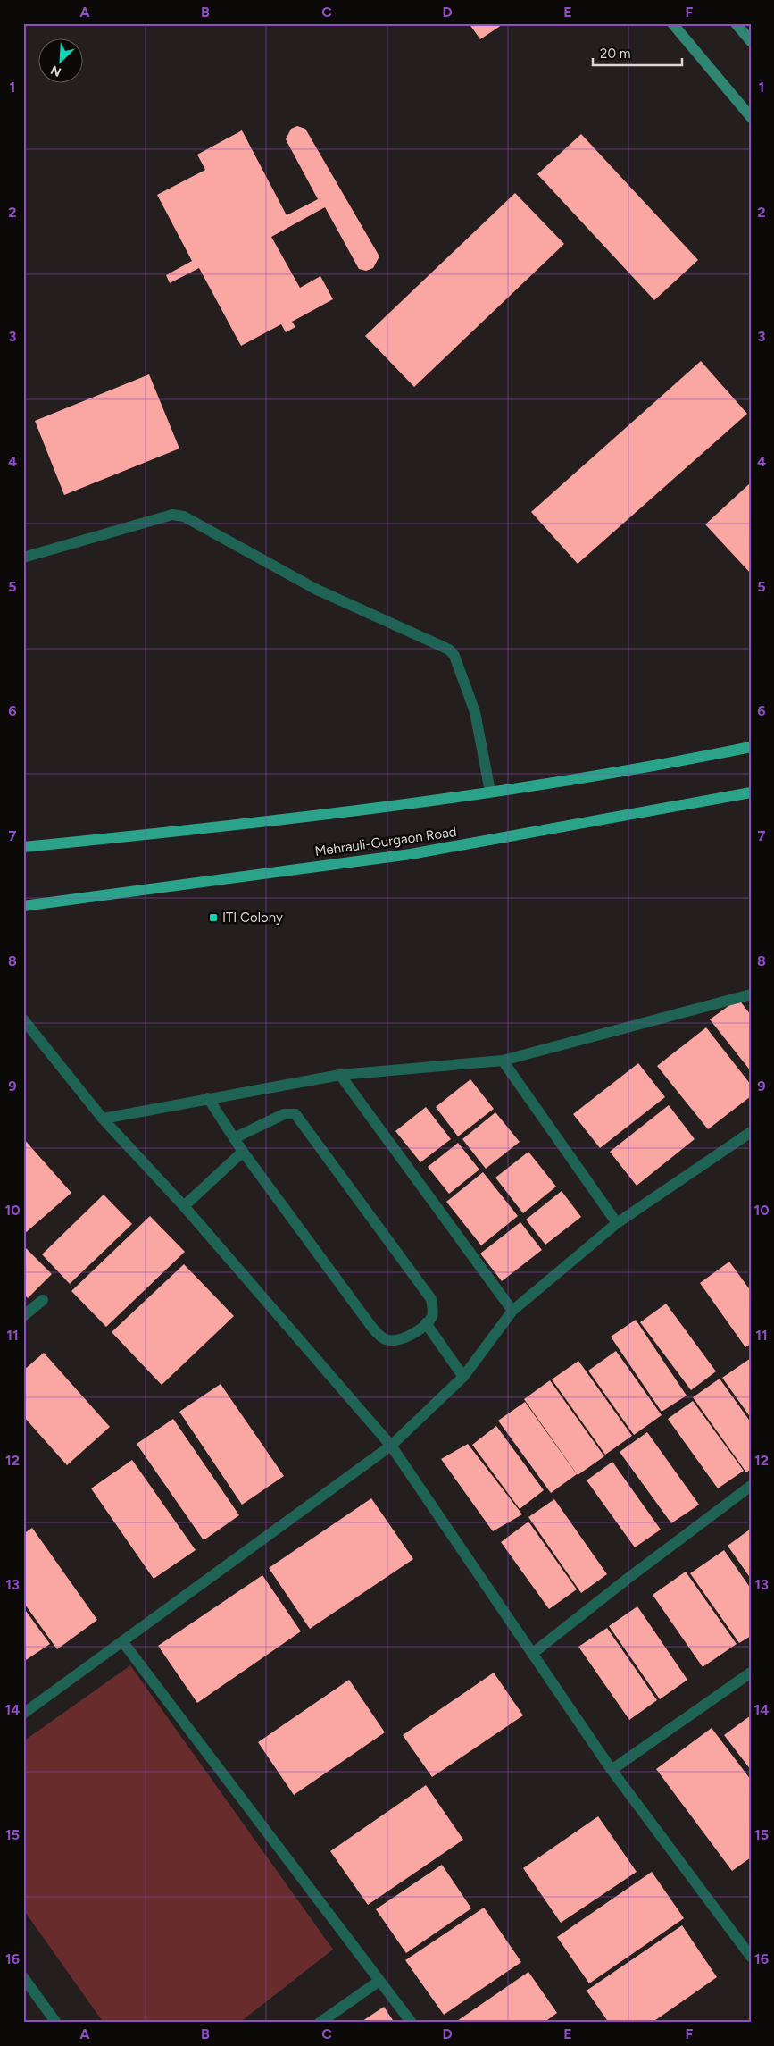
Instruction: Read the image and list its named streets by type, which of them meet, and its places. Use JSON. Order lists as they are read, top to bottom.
{
  "streets": {
    "main road": ["Mehrauli-Gurgaon Road"]
  },
  "places": {
    "transit": ["ITI Colony"]
  },
  "scale_bar": "20 m",
  "north": "bottom left",
  "grid": {
    "columns": [
      "A",
      "B",
      "C",
      "D",
      "E",
      "F"
    ],
    "rows": [
      "1",
      "2",
      "3",
      "4",
      "5",
      "6",
      "7",
      "8",
      "9",
      "10",
      "11",
      "12",
      "13",
      "14",
      "15",
      "16"
    ]
  }
}
